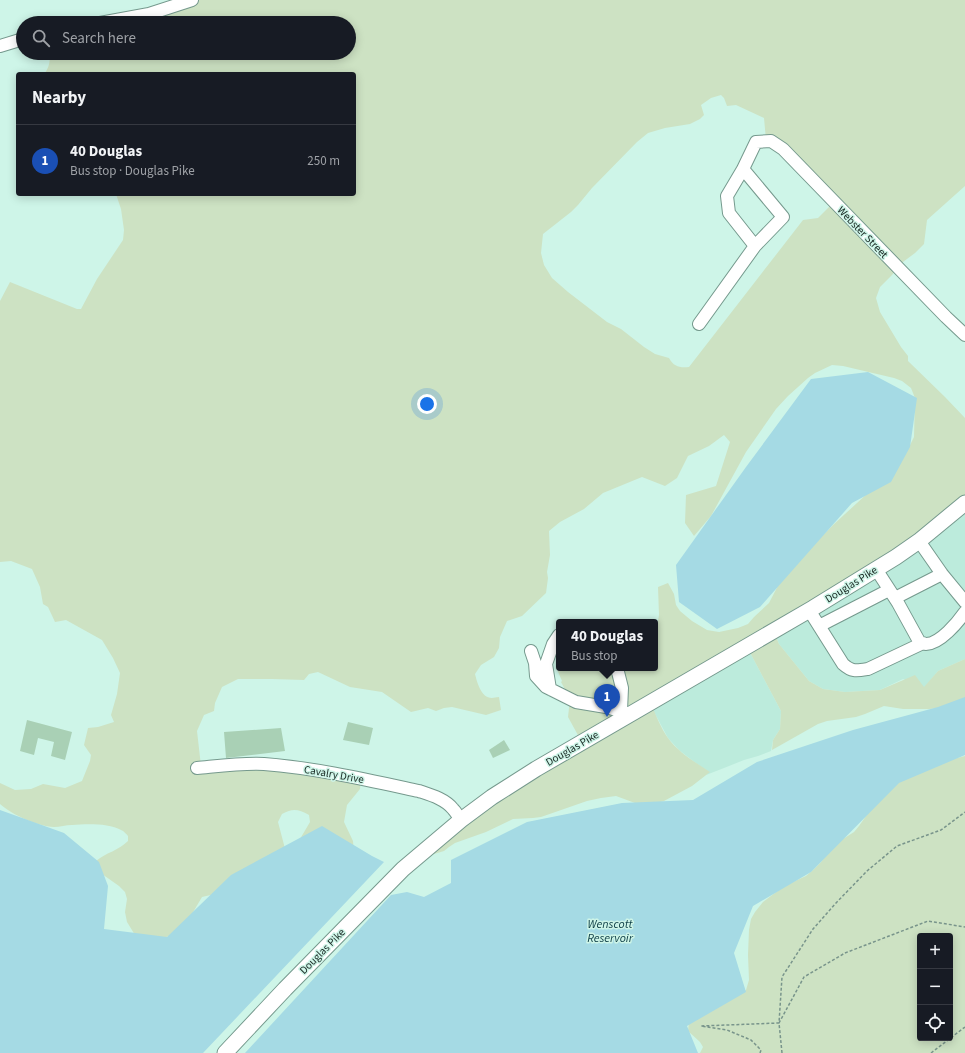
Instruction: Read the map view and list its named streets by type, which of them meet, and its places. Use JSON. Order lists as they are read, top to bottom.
{
  "streets": {
    "main road": ["Douglas Pike"],
    "street": ["Webster Street", "Cavalry Drive"]
  },
  "crossings": [
    ["Douglas Pike", "Cavalry Drive"]
  ],
  "water": ["Wenscott Reservoir"],
  "page": {
    "search": "Search here",
    "heading": "Nearby",
    "list": [
      {
        "mark": "1",
        "name": "40 Douglas",
        "note": "Bus stop · Douglas Pike",
        "value": "250 m"
      }
    ],
    "popup": ["40 Douglas", "Bus stop"],
    "pins": "1",
    "map_buttons": ["+", "−"]
  }
}
